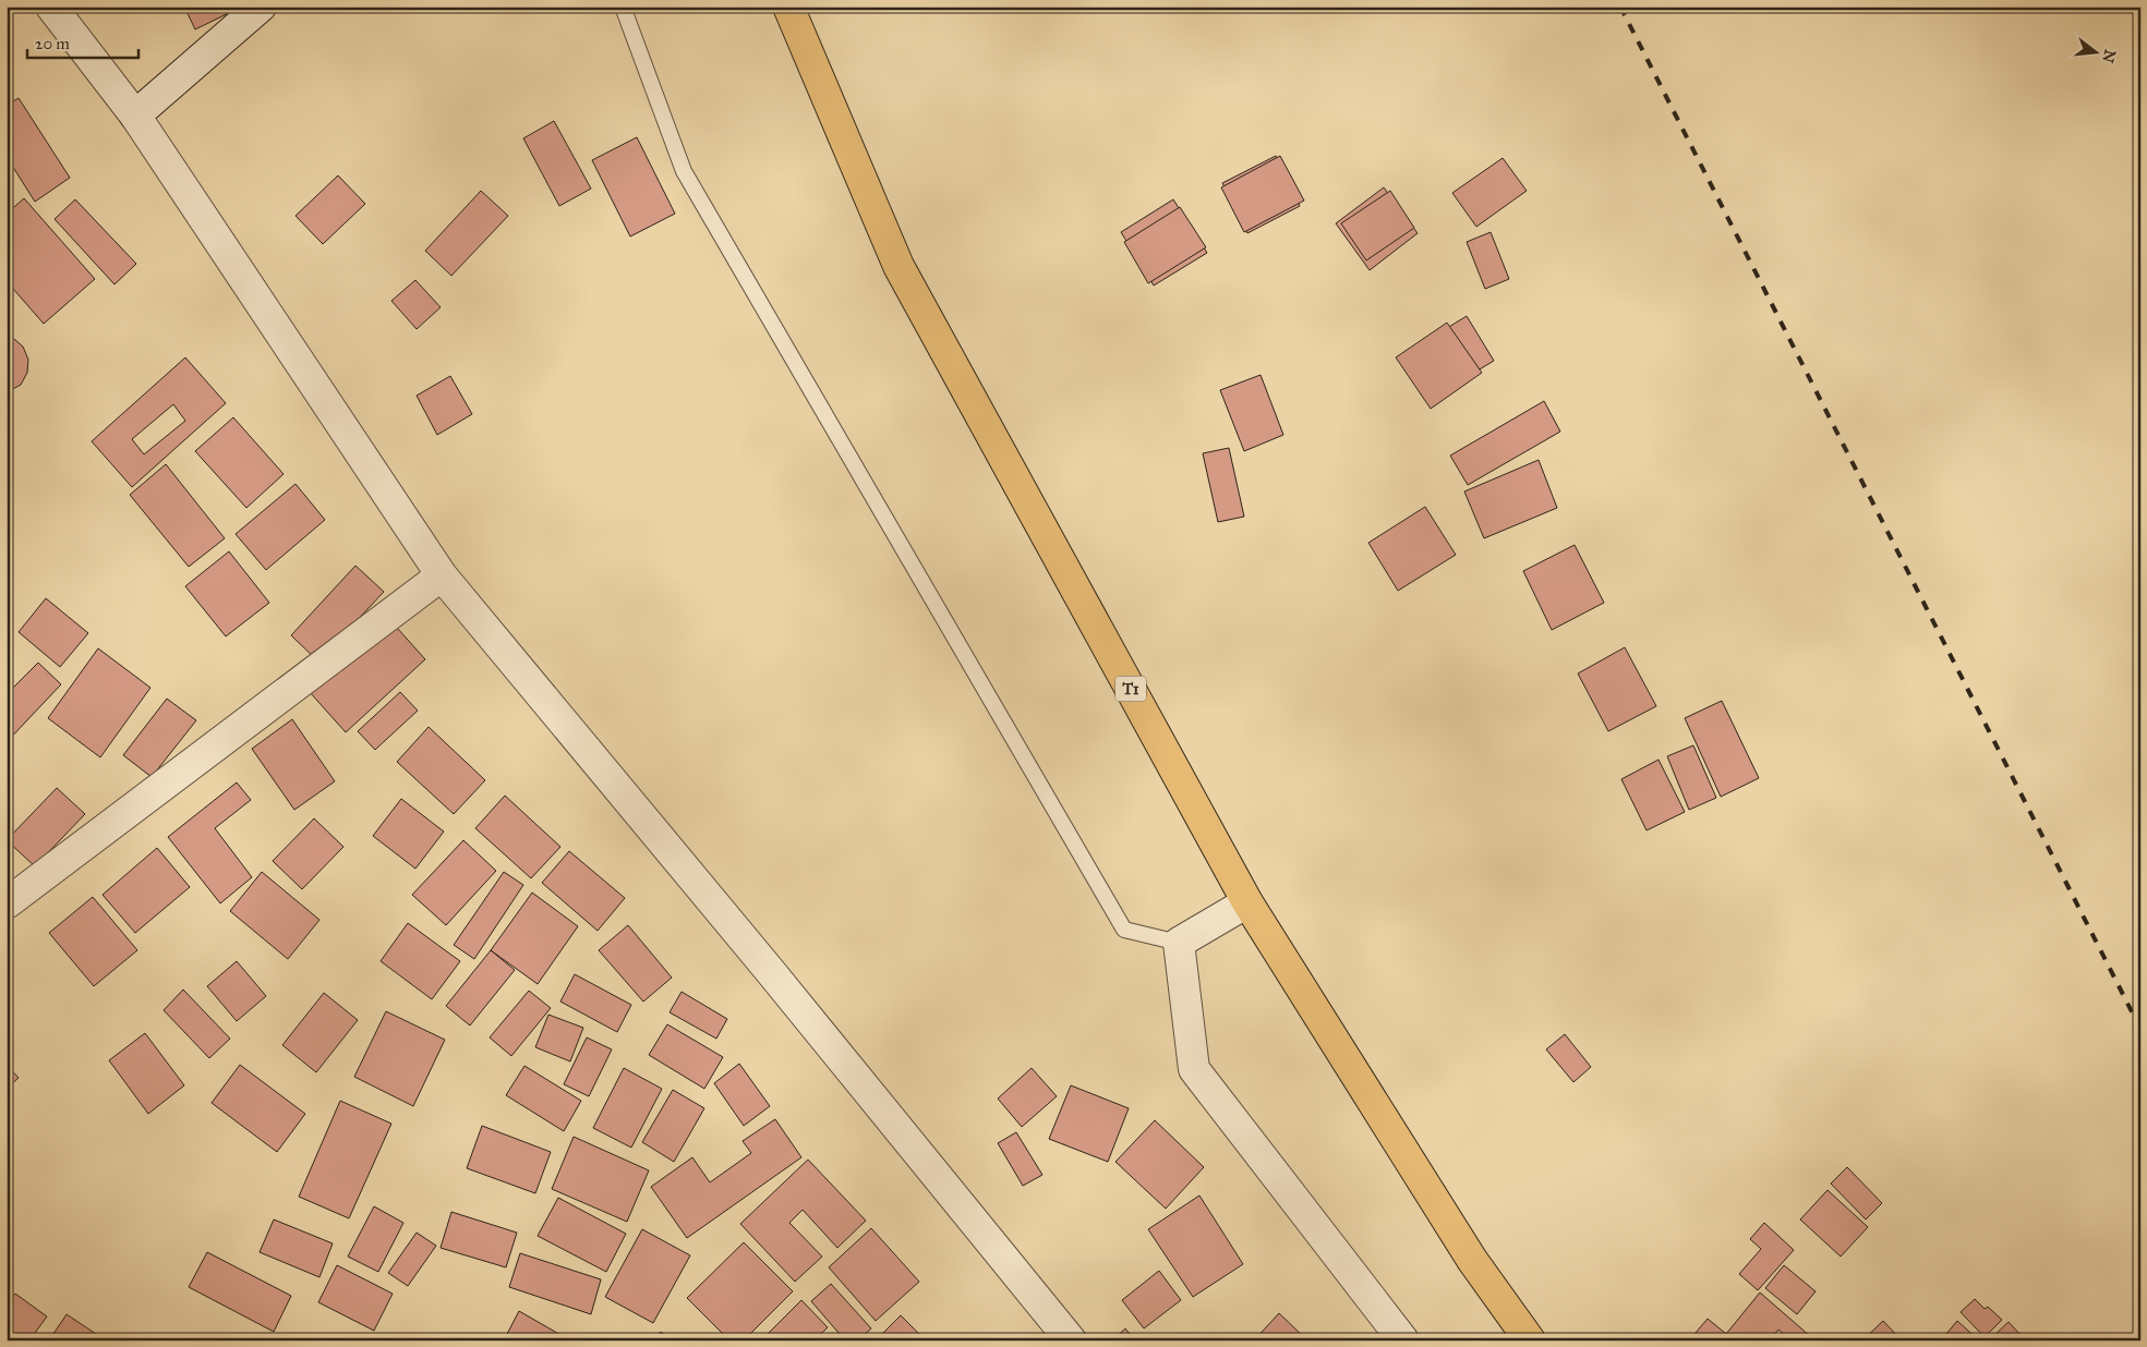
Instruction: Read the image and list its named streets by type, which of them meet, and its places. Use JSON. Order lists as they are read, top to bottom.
{
  "streets": {
    "highway": ["T1"]
  },
  "scale_bar": "20 m",
  "north": "right"
}
